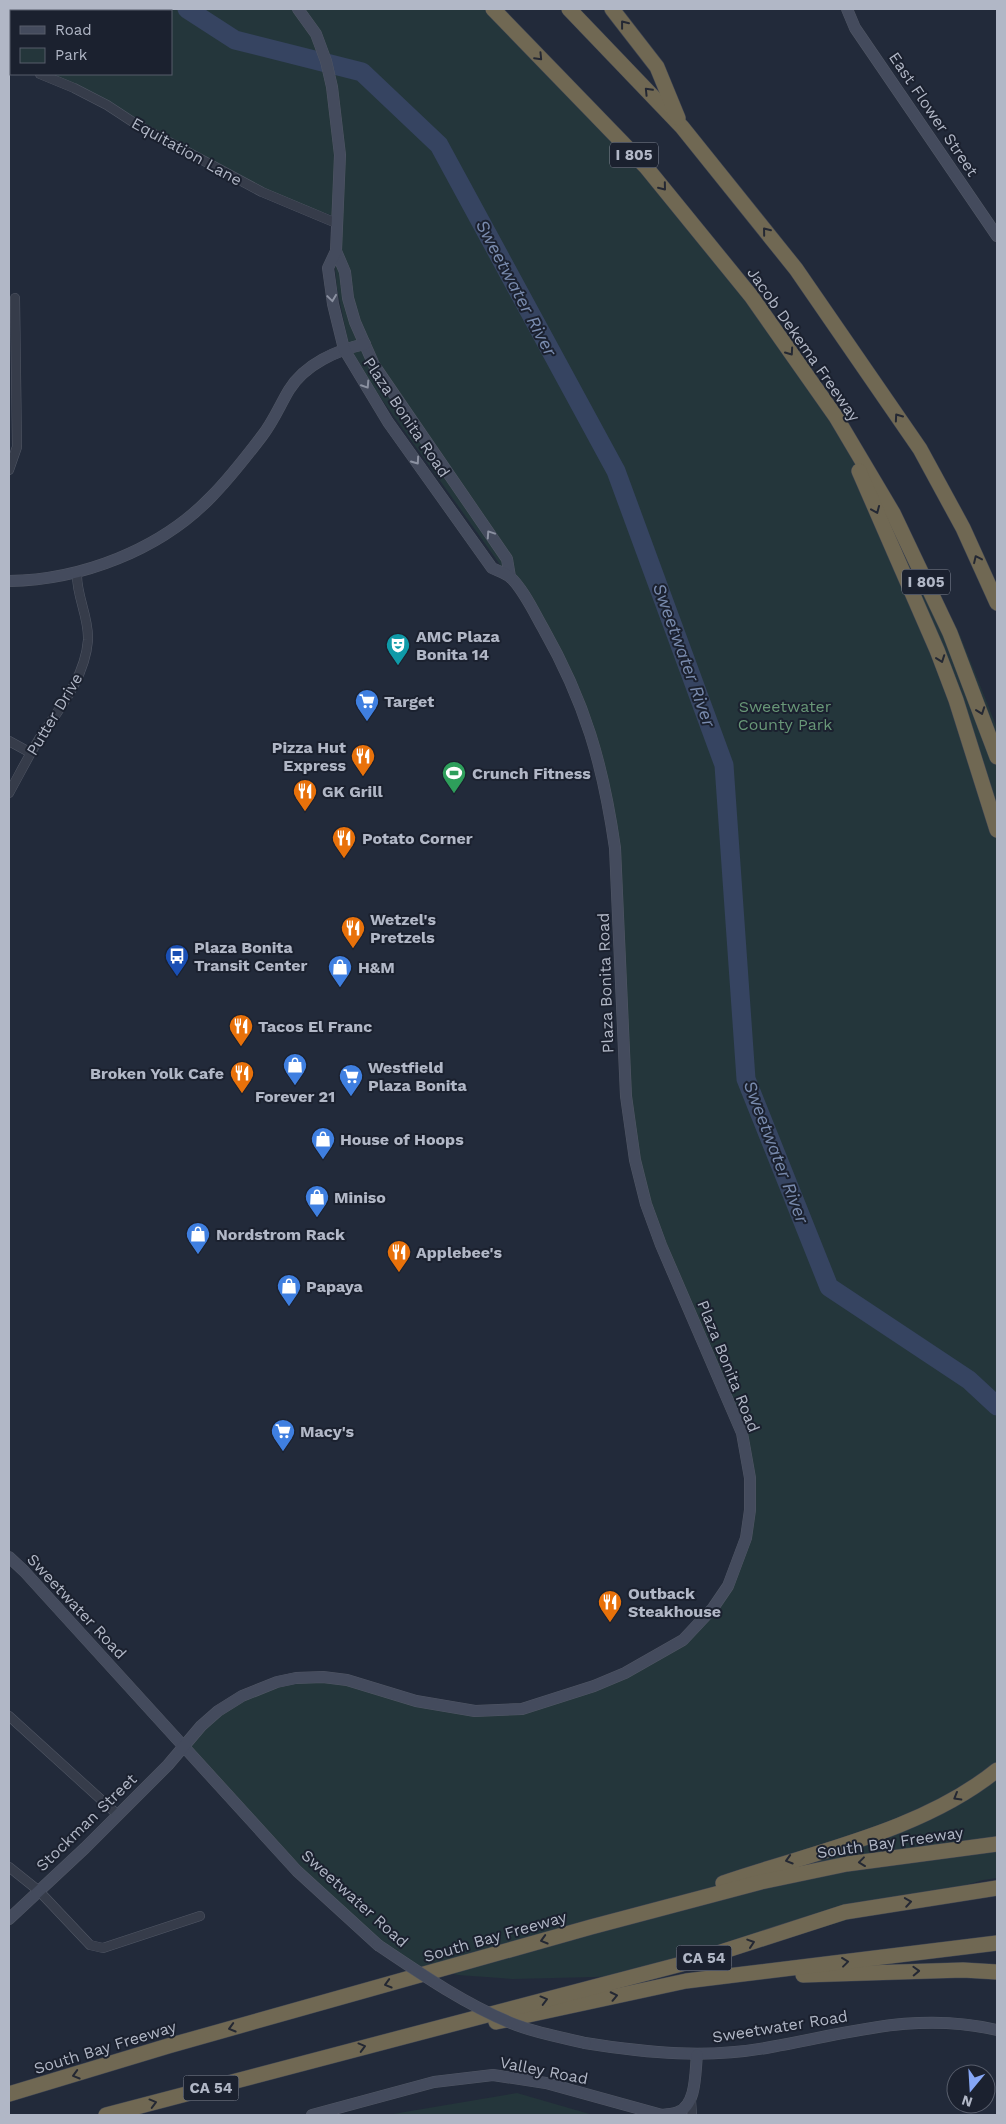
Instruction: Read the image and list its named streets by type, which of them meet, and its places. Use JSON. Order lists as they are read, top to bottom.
{
  "streets": {
    "highway": [
      "I 805",
      "Jacob Dekema Freeway",
      "South Bay Freeway",
      "CA 54"
    ],
    "main road": [
      "East Flower Street",
      "Plaza Bonita Road",
      "Sweetwater Road",
      "Stockman Street",
      "Valley Road"
    ],
    "street": ["Equitation Lane", "Putter Drive"]
  },
  "crossings": [
    ["Equitation Lane", "Plaza Bonita Road"],
    ["Plaza Bonita Road", "Sweetwater Road"],
    ["Plaza Bonita Road", "Stockman Street"],
    ["Sweetwater Road", "Stockman Street"]
  ],
  "water": ["Sweetwater River"],
  "parks": ["Sweetwater County Park"],
  "places": {
    "theatre": ["AMC Plaza Bonita 14"],
    "supermarket": ["Target", "Westfield Plaza Bonita", "Macy's"],
    "restaurant": [
      "Pizza Hut Express",
      "GK Grill",
      "Potato Corner",
      "Wetzel's Pretzels",
      "Tacos El Franc",
      "Broken Yolk Cafe",
      "Applebee's",
      "Outback Steakhouse"
    ],
    "sports": ["Crunch Fitness"],
    "bus stop": ["Plaza Bonita Transit Center"],
    "shop": [
      "H&M",
      "Forever 21",
      "House of Hoops",
      "Miniso",
      "Nordstrom Rack",
      "Papaya"
    ]
  },
  "legend": ["Road", "Park"],
  "north": "bottom"
}
